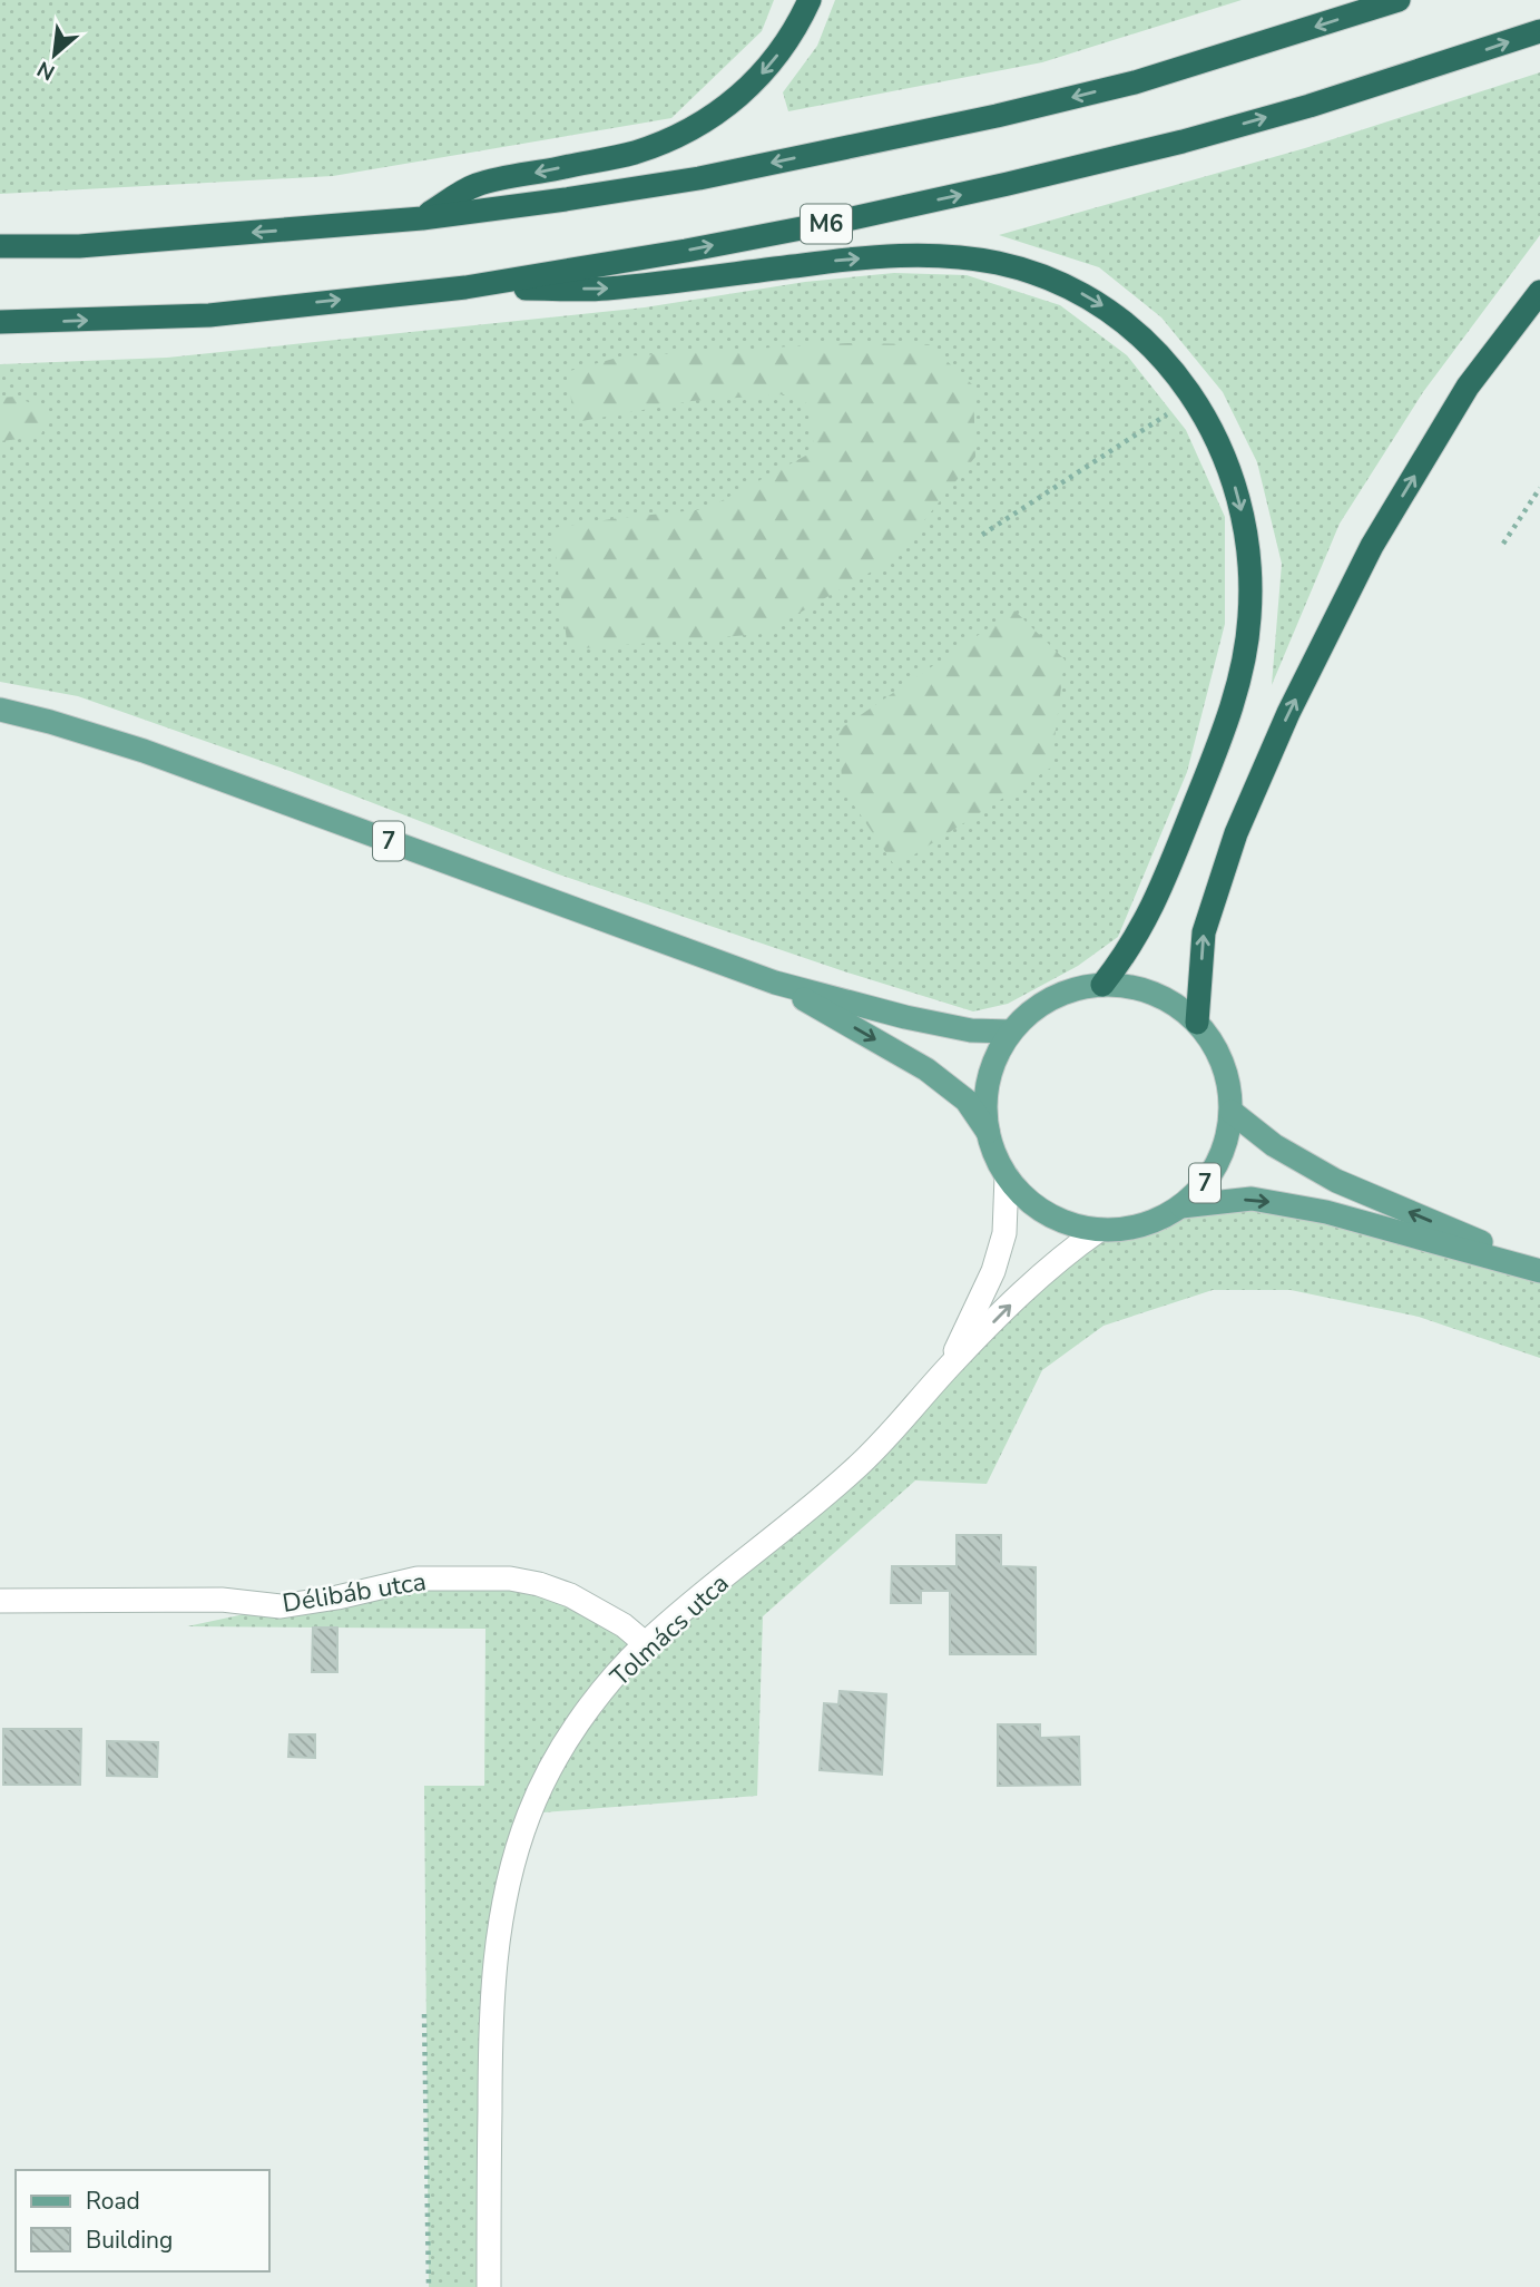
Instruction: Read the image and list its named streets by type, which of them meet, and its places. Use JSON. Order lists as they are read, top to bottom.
{
  "streets": {
    "highway": ["M6"],
    "main road": ["7"],
    "street": ["Délibáb utca", "Tolmács utca"]
  },
  "crossings": [
    ["7", "Tolmács utca"],
    ["Délibáb utca", "Tolmács utca"]
  ],
  "legend": ["Road", "Building"],
  "north": "bottom left"
}
